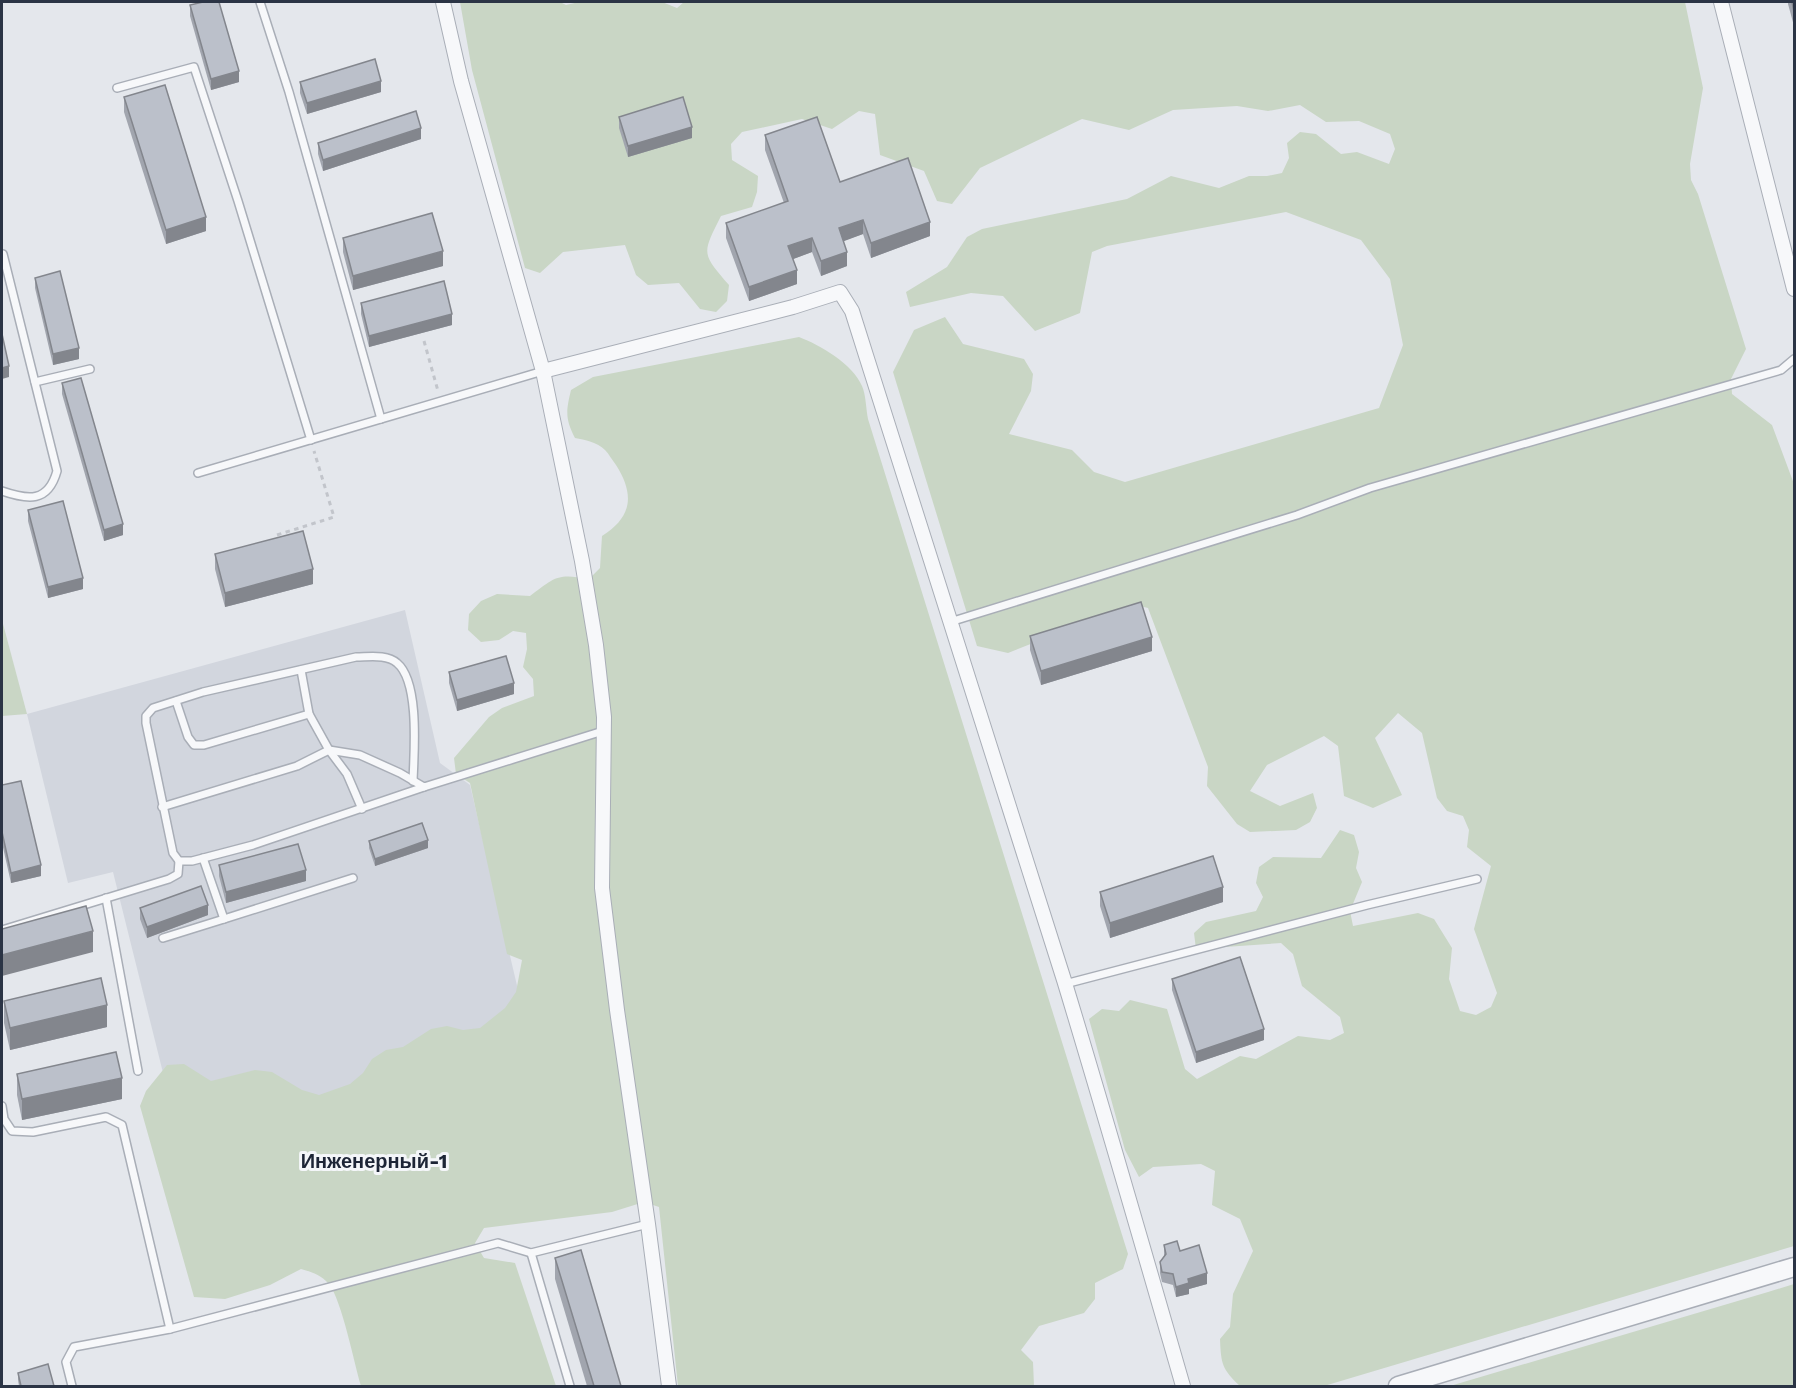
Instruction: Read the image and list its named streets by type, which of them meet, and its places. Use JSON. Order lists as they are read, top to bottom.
{
  "districts": ["Инженерный-1"]
}
